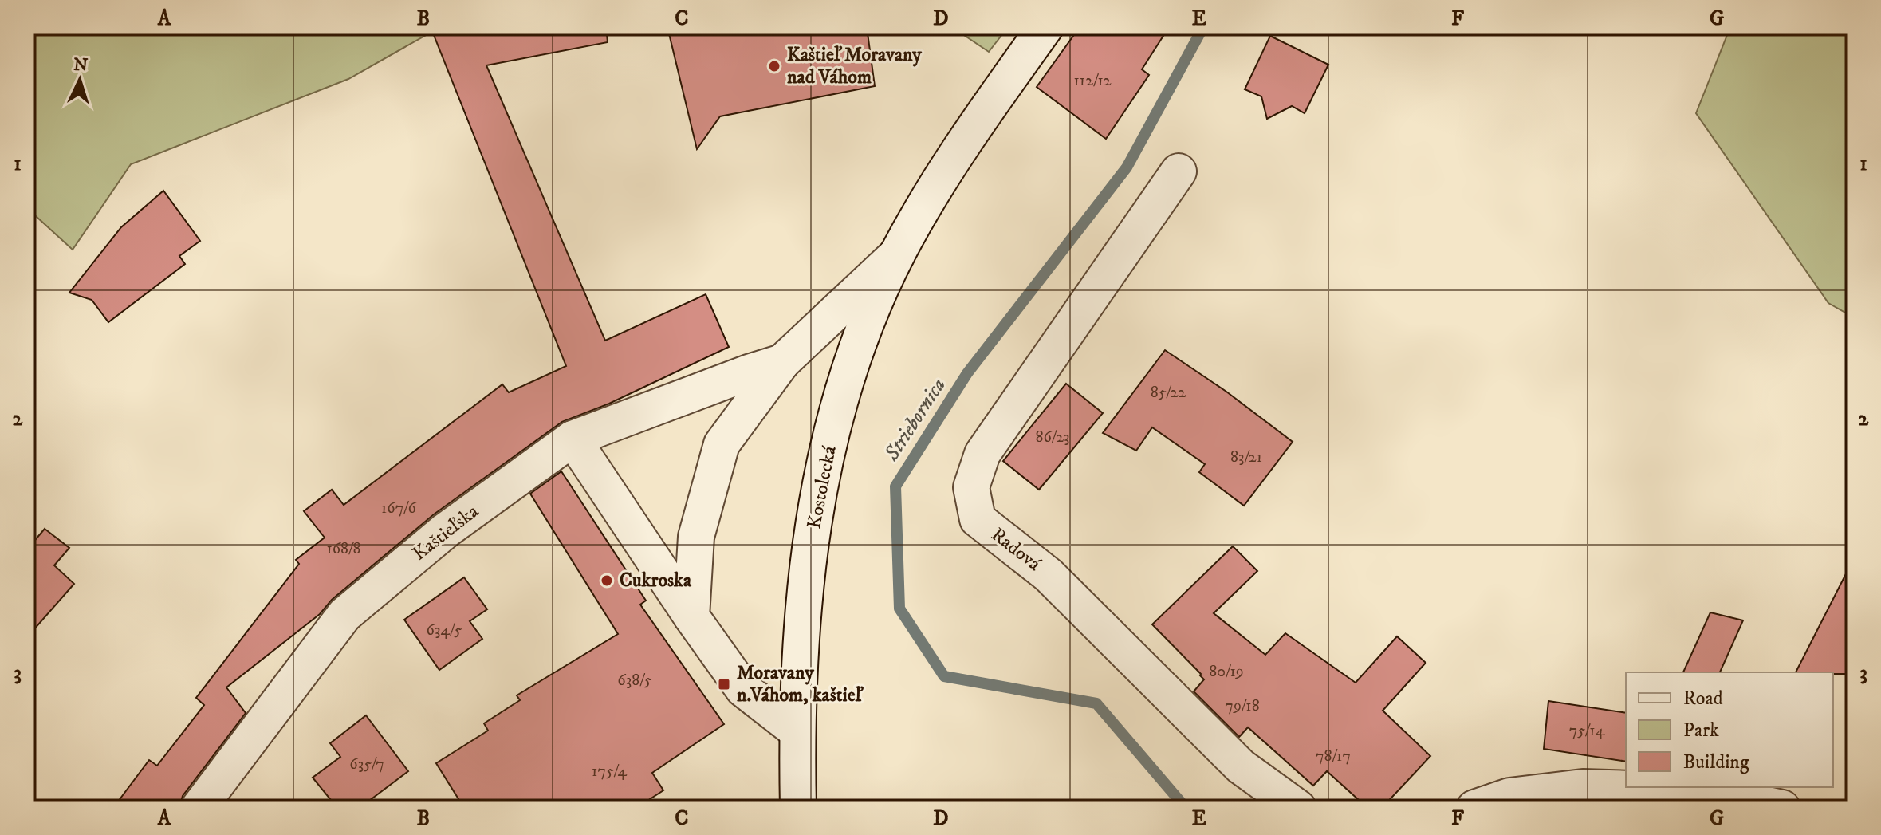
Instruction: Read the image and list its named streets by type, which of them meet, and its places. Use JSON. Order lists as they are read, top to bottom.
{
  "streets": {
    "street": ["Kostolecká", "Kaštieľska", "Radová"]
  },
  "crossings": [
    ["Kostolecká", "Kaštieľska"]
  ],
  "water": ["Striebornica"],
  "places": {
    "other": ["Kaštieľ Moravany nad Váhom", "Cukroska"],
    "transit": ["Moravany n.Váhom, kaštieľ"]
  },
  "house_numbers": [
    "112/12",
    "85/22",
    "86/23",
    "83/21",
    "167/6",
    "168/8",
    "634/5",
    "80/19",
    "638/5",
    "79/18",
    "75/14",
    "78/17",
    "635/7",
    "175/4"
  ],
  "legend": ["Road", "Park", "Building"],
  "north": "top",
  "grid": {
    "columns": [
      "A",
      "B",
      "C",
      "D",
      "E",
      "F",
      "G"
    ],
    "rows": ["1", "2", "3"]
  }
}
